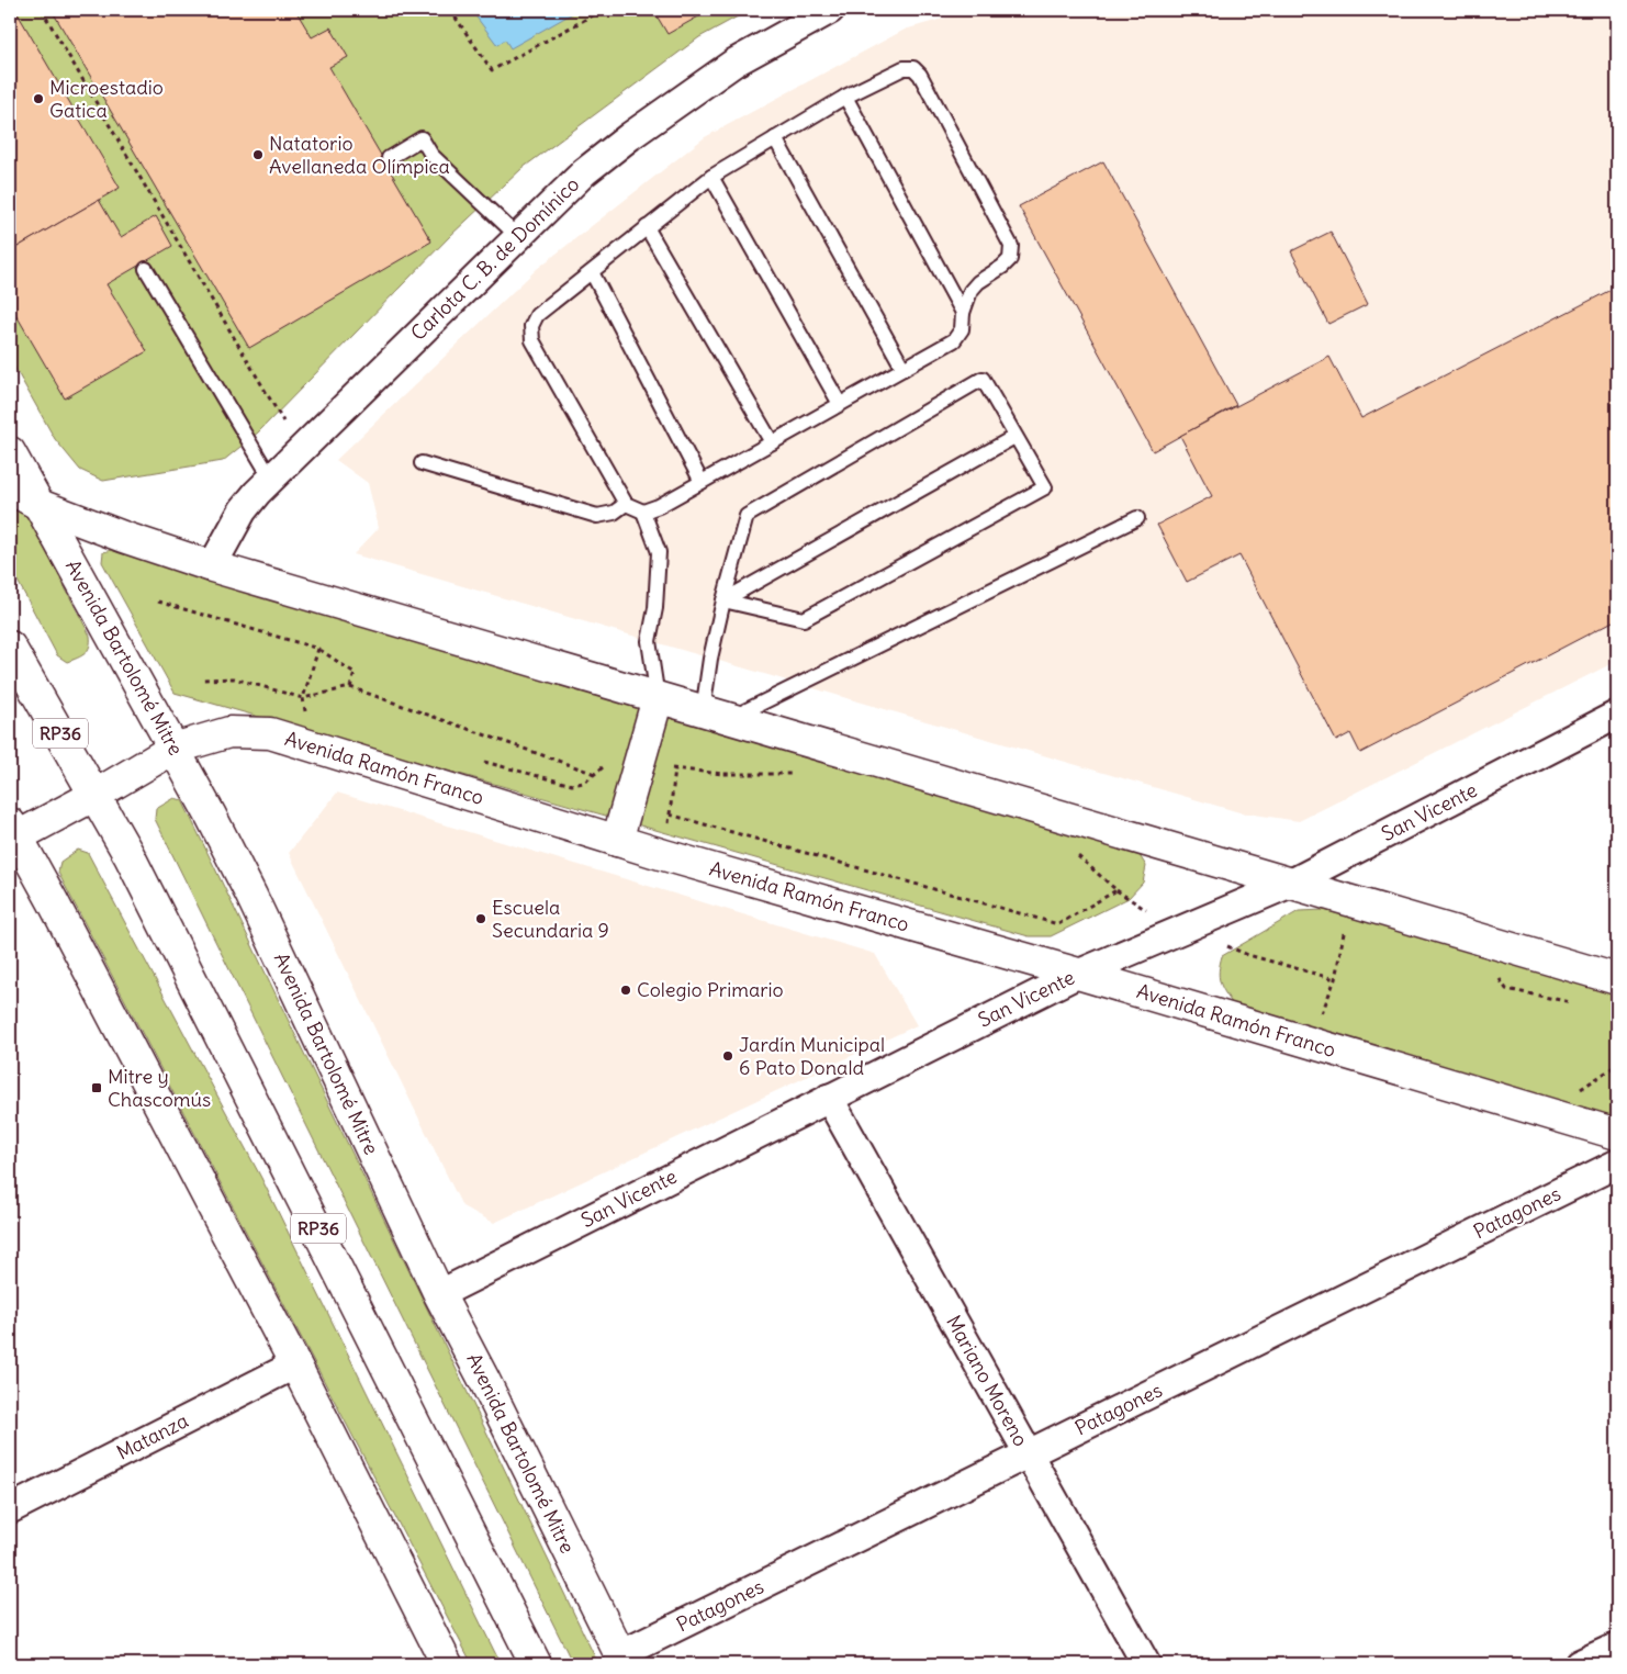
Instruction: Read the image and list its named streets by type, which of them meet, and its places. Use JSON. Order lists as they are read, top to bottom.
{
  "streets": {
    "main road": ["Avenida Bartolomé Mitre", "RP36", "Avenida Ramón Franco"],
    "street": [
      "Carlota C. B. de Domínico",
      "San Vicente",
      "Patagones",
      "Mariano Moreno",
      "Matanza"
    ]
  },
  "crossings": [
    ["Avenida Bartolomé Mitre", "Avenida Ramón Franco"],
    ["Avenida Bartolomé Mitre", "San Vicente"],
    ["Avenida Bartolomé Mitre", "Patagones"],
    ["RP36", "Avenida Ramón Franco"],
    ["Avenida Ramón Franco", "San Vicente"],
    ["San Vicente", "Mariano Moreno"],
    ["Patagones", "Mariano Moreno"]
  ],
  "places": {
    "other": [
      "Microestadio Gatica",
      "Natatorio Avellaneda Olímpica",
      "Escuela Secundaria 9",
      "Colegio Primario",
      "Jardín Municipal 6 Pato Donald"
    ],
    "transit": ["Mitre y Chascomús"]
  }
}
